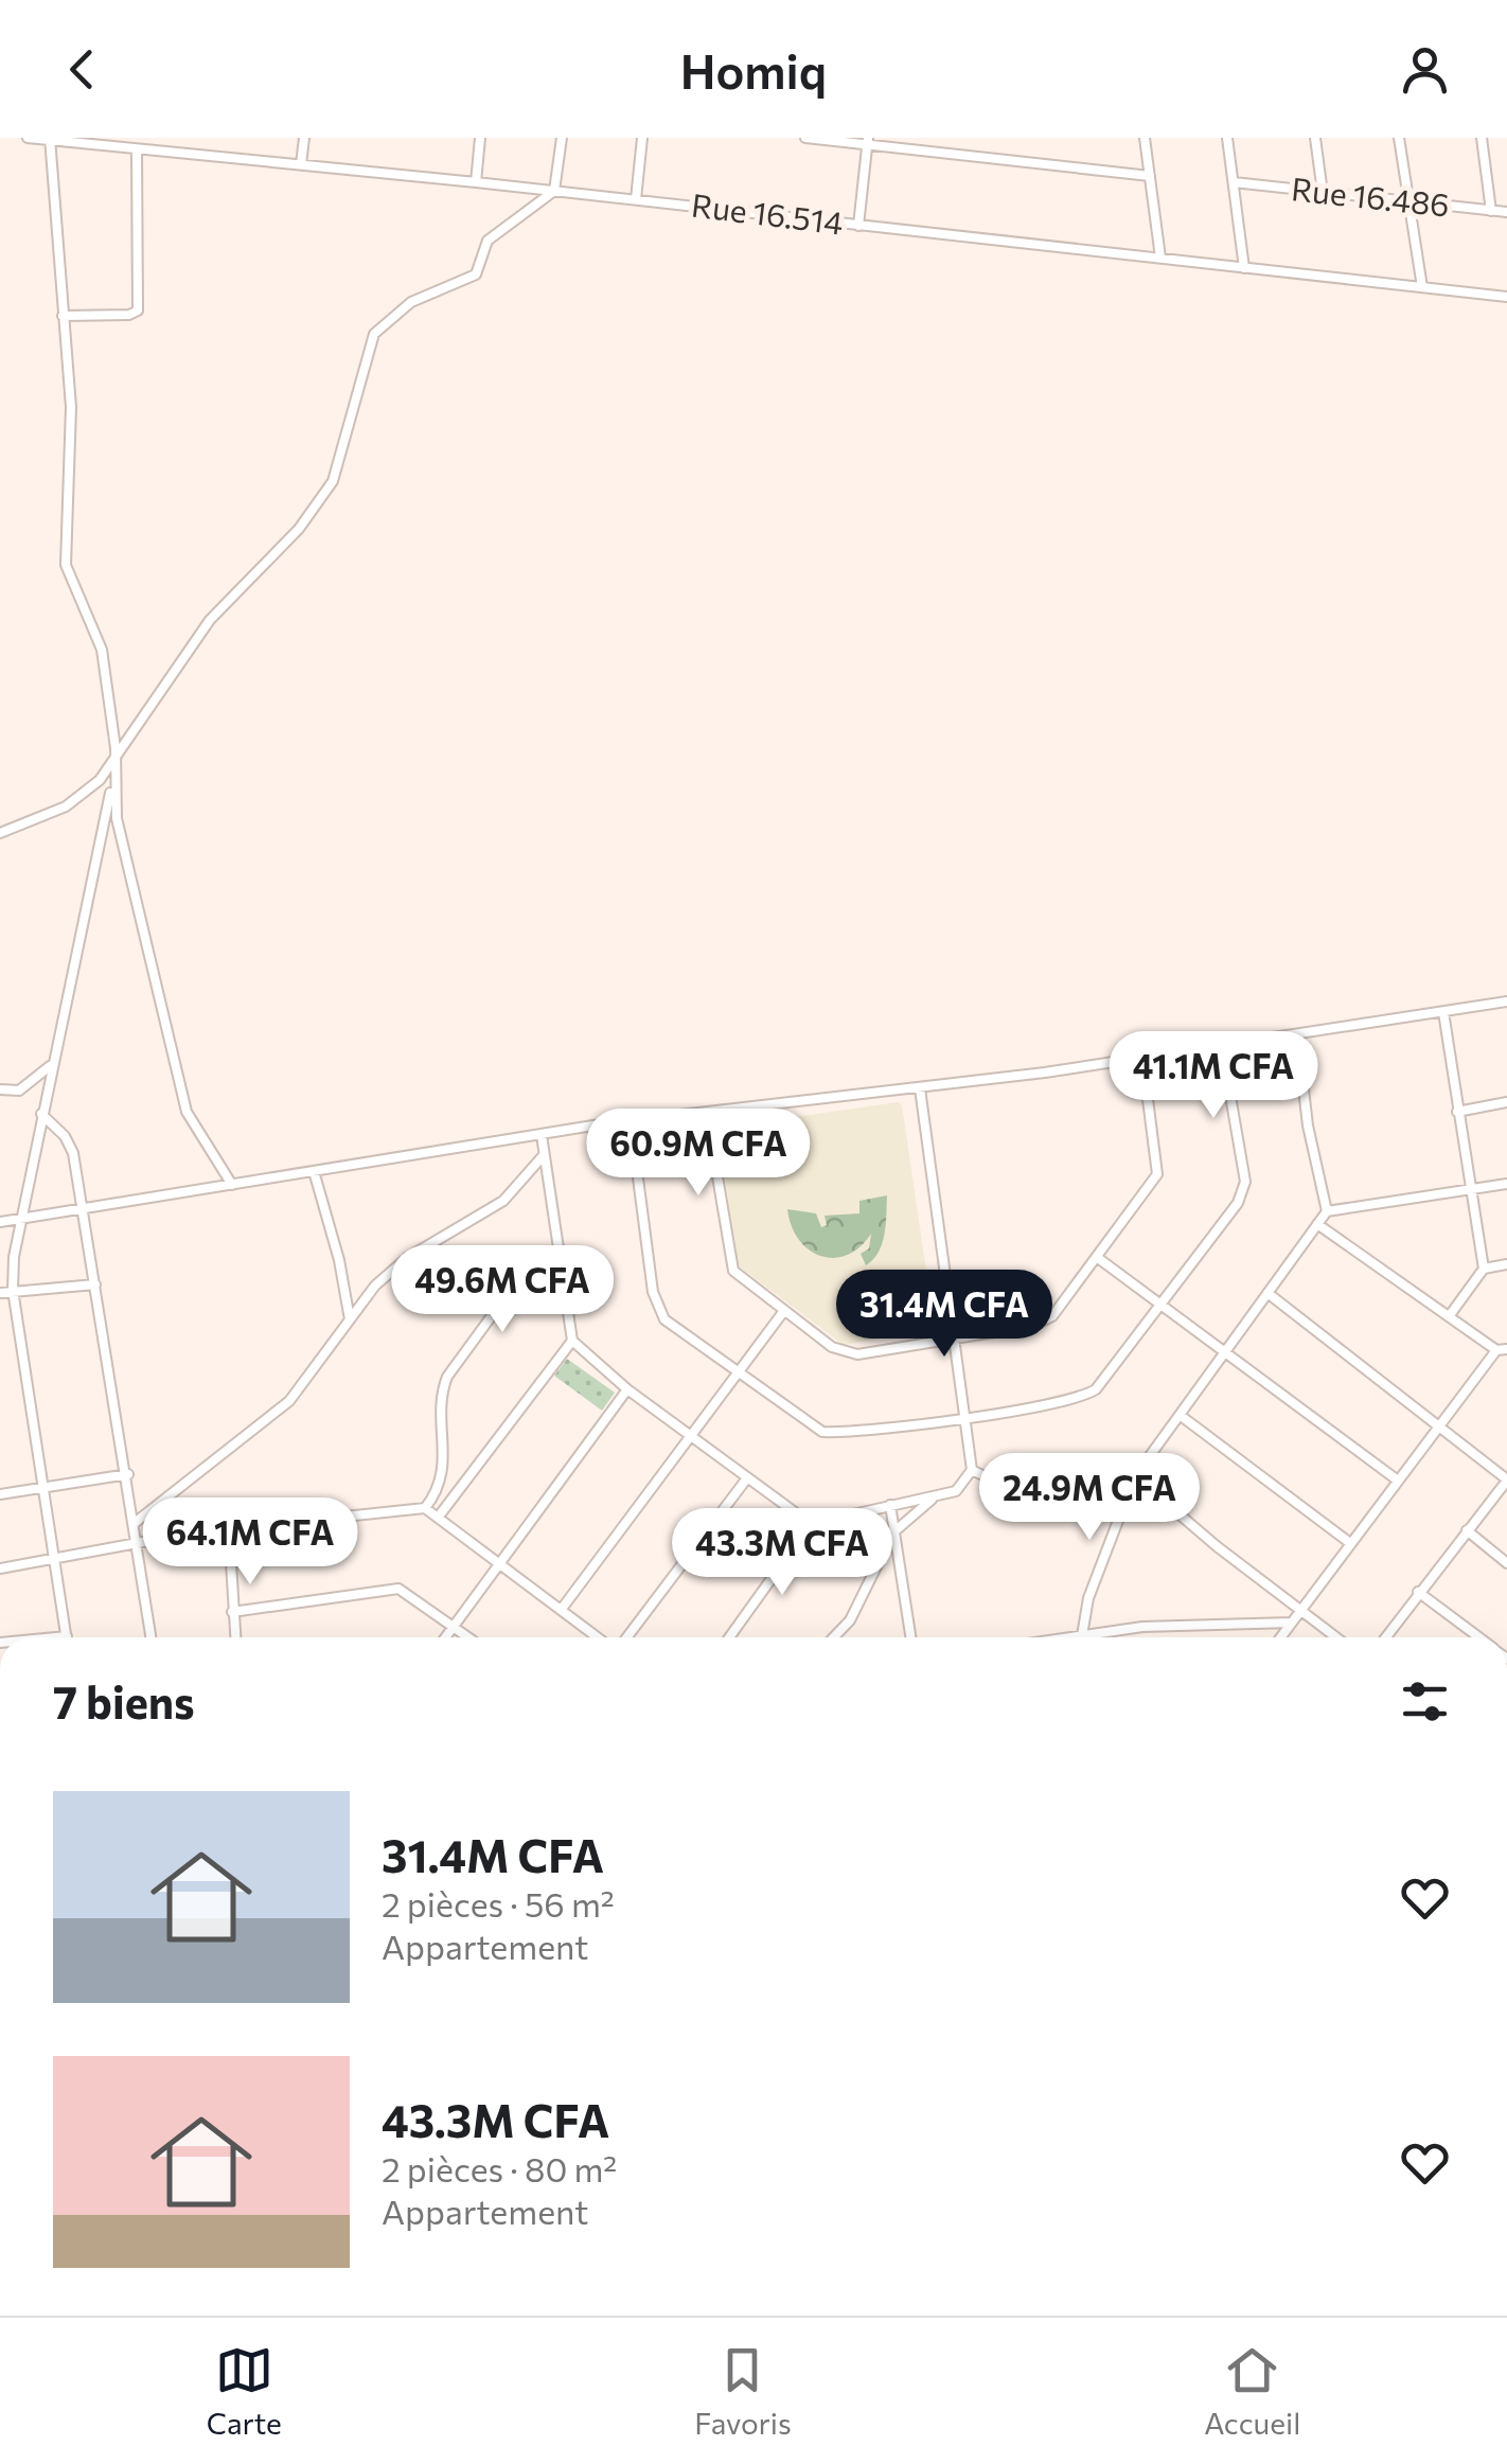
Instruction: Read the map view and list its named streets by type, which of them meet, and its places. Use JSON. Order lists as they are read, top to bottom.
{
  "streets": {
    "street": ["Rue 16.486", "Rue 16.514"]
  },
  "page": {
    "header": "Homiq",
    "price": [
      "41.1M CFA",
      "60.9M CFA",
      "49.6M CFA",
      "31.4M CFA",
      "24.9M CFA",
      "64.1M CFA",
      "43.3M CFA"
    ],
    "heading": "7 biens",
    "list": [
      {
        "name": "31.4M CFA",
        "note": "2 pièces · 56 m² · Appartement"
      },
      {
        "name": "43.3M CFA",
        "note": "2 pièces · 80 m² · Appartement"
      }
    ],
    "tabs": ["Carte", "Favoris", "Accueil"]
  }
}
